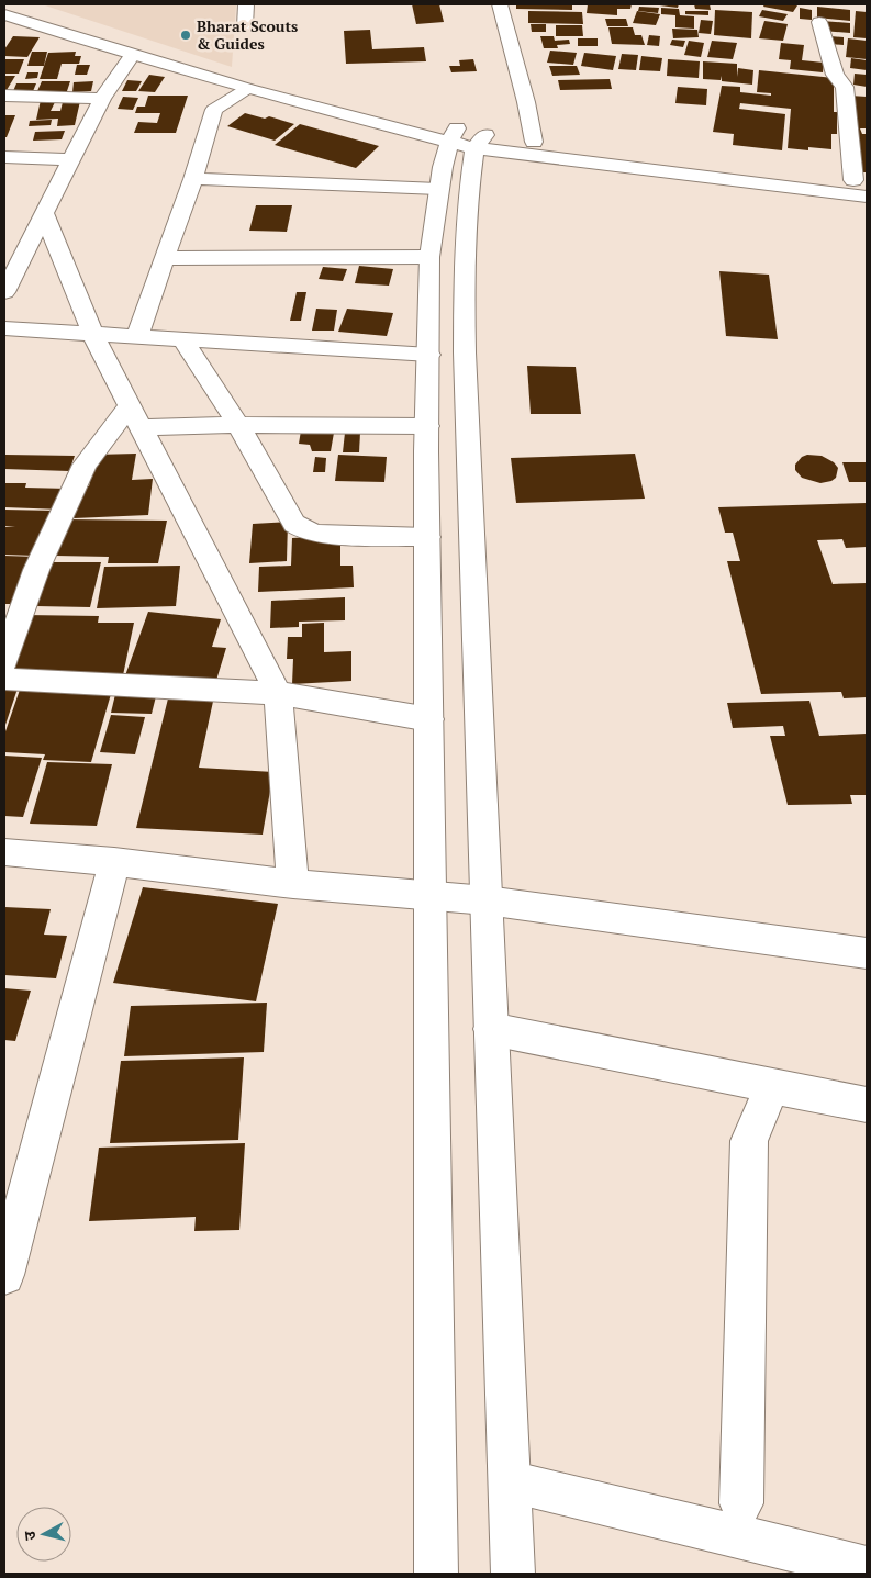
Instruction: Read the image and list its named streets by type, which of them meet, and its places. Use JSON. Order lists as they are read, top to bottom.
{
  "places": ["Bharat Scouts & Guides"],
  "north": "left"
}
